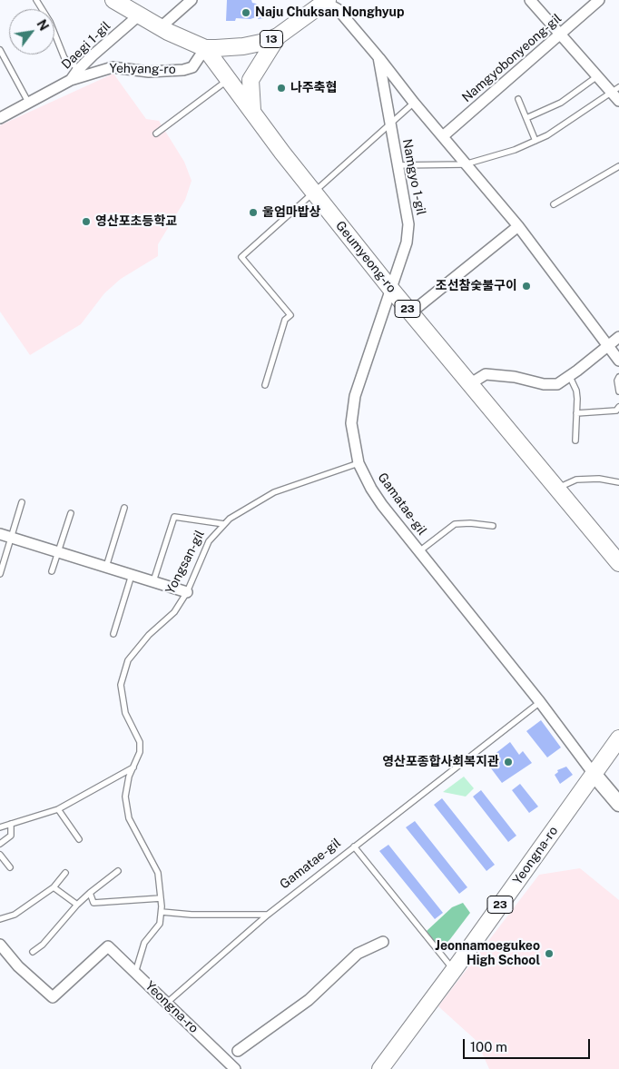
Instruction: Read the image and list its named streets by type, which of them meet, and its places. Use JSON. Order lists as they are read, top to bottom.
{
  "streets": {
    "main road": [
      "13",
      "Geumyeong-ro",
      "23",
      "Yeongna-ro"
    ],
    "street": [
      "Daegi 1-gil",
      "Namgyobonyeong-gil",
      "Yehyang-ro",
      "Namgyo 1-gil",
      "Gamatae-gil"
    ],
    "lane": ["Yongsan-gil"]
  },
  "crossings": [
    ["13", "Daegi 1-gil"],
    ["13", "Yehyang-ro"],
    ["13", "Namgyo 1-gil"],
    ["13", "Geumyeong-ro"],
    ["Daegi 1-gil", "Yehyang-ro"],
    ["Yehyang-ro", "Geumyeong-ro"],
    ["Namgyo 1-gil", "Geumyeong-ro"],
    ["Namgyo 1-gil", "Gamatae-gil"],
    ["Geumyeong-ro", "Gamatae-gil"],
    ["Gamatae-gil", "Yongsan-gil"],
    ["Gamatae-gil", "Yeongna-ro"]
  ],
  "places": [
    "Naju Chuksan Nonghyup",
    "나주축협",
    "울엄마밥상",
    "영산포초등학교",
    "조선참숯불구이",
    "영산포종합사회복지관",
    "Jeonnamoegukeo High School"
  ],
  "scale_bar": "100 m",
  "north": "top right"
}
